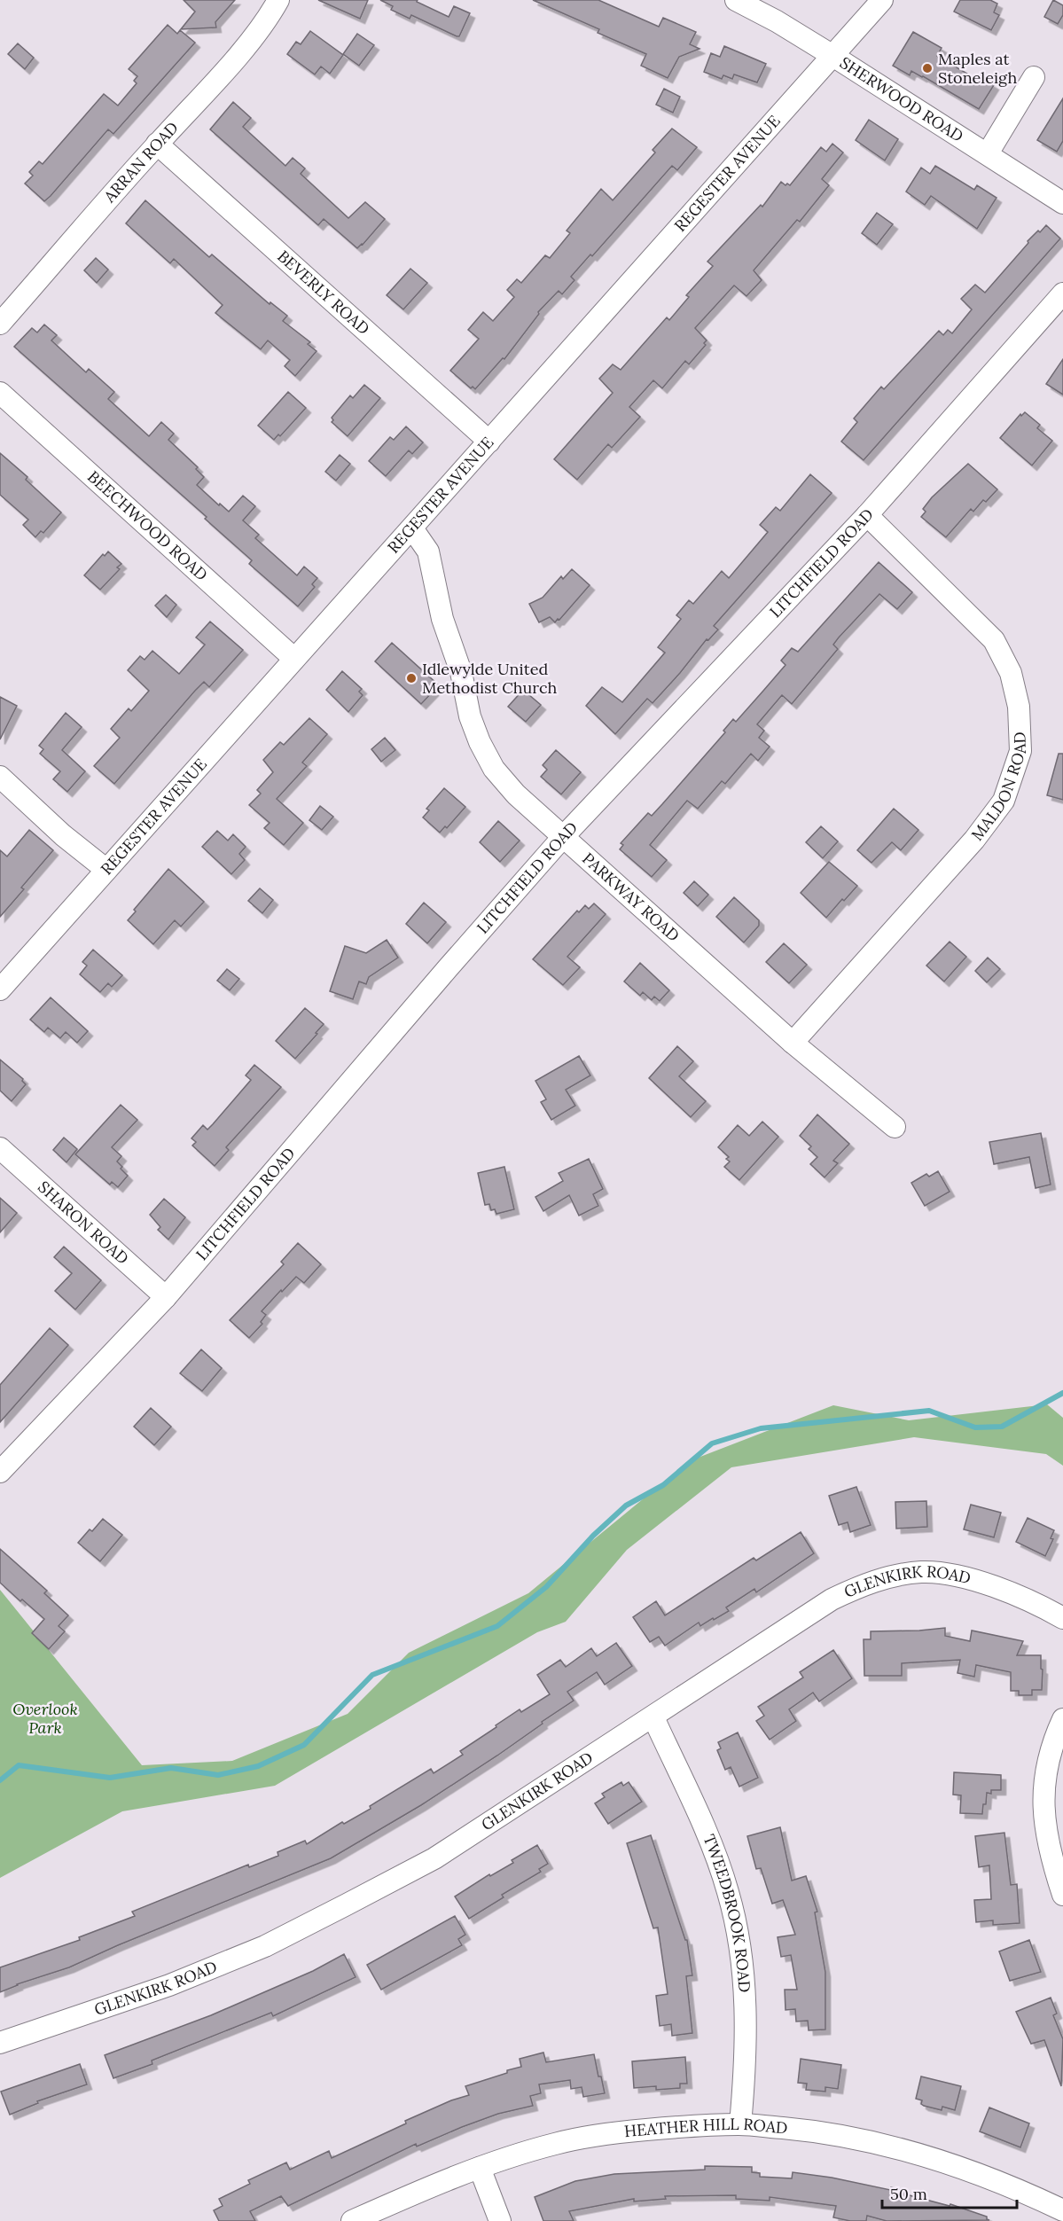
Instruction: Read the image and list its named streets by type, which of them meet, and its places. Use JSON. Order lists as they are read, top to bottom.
{
  "streets": {
    "street": [
      "SHERWOOD ROAD",
      "ARRAN ROAD",
      "REGESTER AVENUE",
      "BEVERLY ROAD",
      "BEECHWOOD ROAD",
      "LITCHFIELD ROAD",
      "MALDON ROAD",
      "PARKWAY ROAD",
      "SHARON ROAD",
      "GLENKIRK ROAD",
      "TWEEDBROOK ROAD",
      "HEATHER HILL ROAD"
    ]
  },
  "crossings": [
    ["SHERWOOD ROAD", "REGESTER AVENUE"],
    ["ARRAN ROAD", "BEVERLY ROAD"],
    ["REGESTER AVENUE", "BEVERLY ROAD"],
    ["REGESTER AVENUE", "BEECHWOOD ROAD"],
    ["REGESTER AVENUE", "PARKWAY ROAD"],
    ["LITCHFIELD ROAD", "MALDON ROAD"],
    ["LITCHFIELD ROAD", "PARKWAY ROAD"],
    ["LITCHFIELD ROAD", "SHARON ROAD"],
    ["MALDON ROAD", "PARKWAY ROAD"],
    ["GLENKIRK ROAD", "TWEEDBROOK ROAD"],
    ["TWEEDBROOK ROAD", "HEATHER HILL ROAD"]
  ],
  "parks": ["Overlook Park"],
  "places": ["Maples at Stoneleigh", "Idlewylde United Methodist Church"],
  "scale_bar": "50 m"
}
